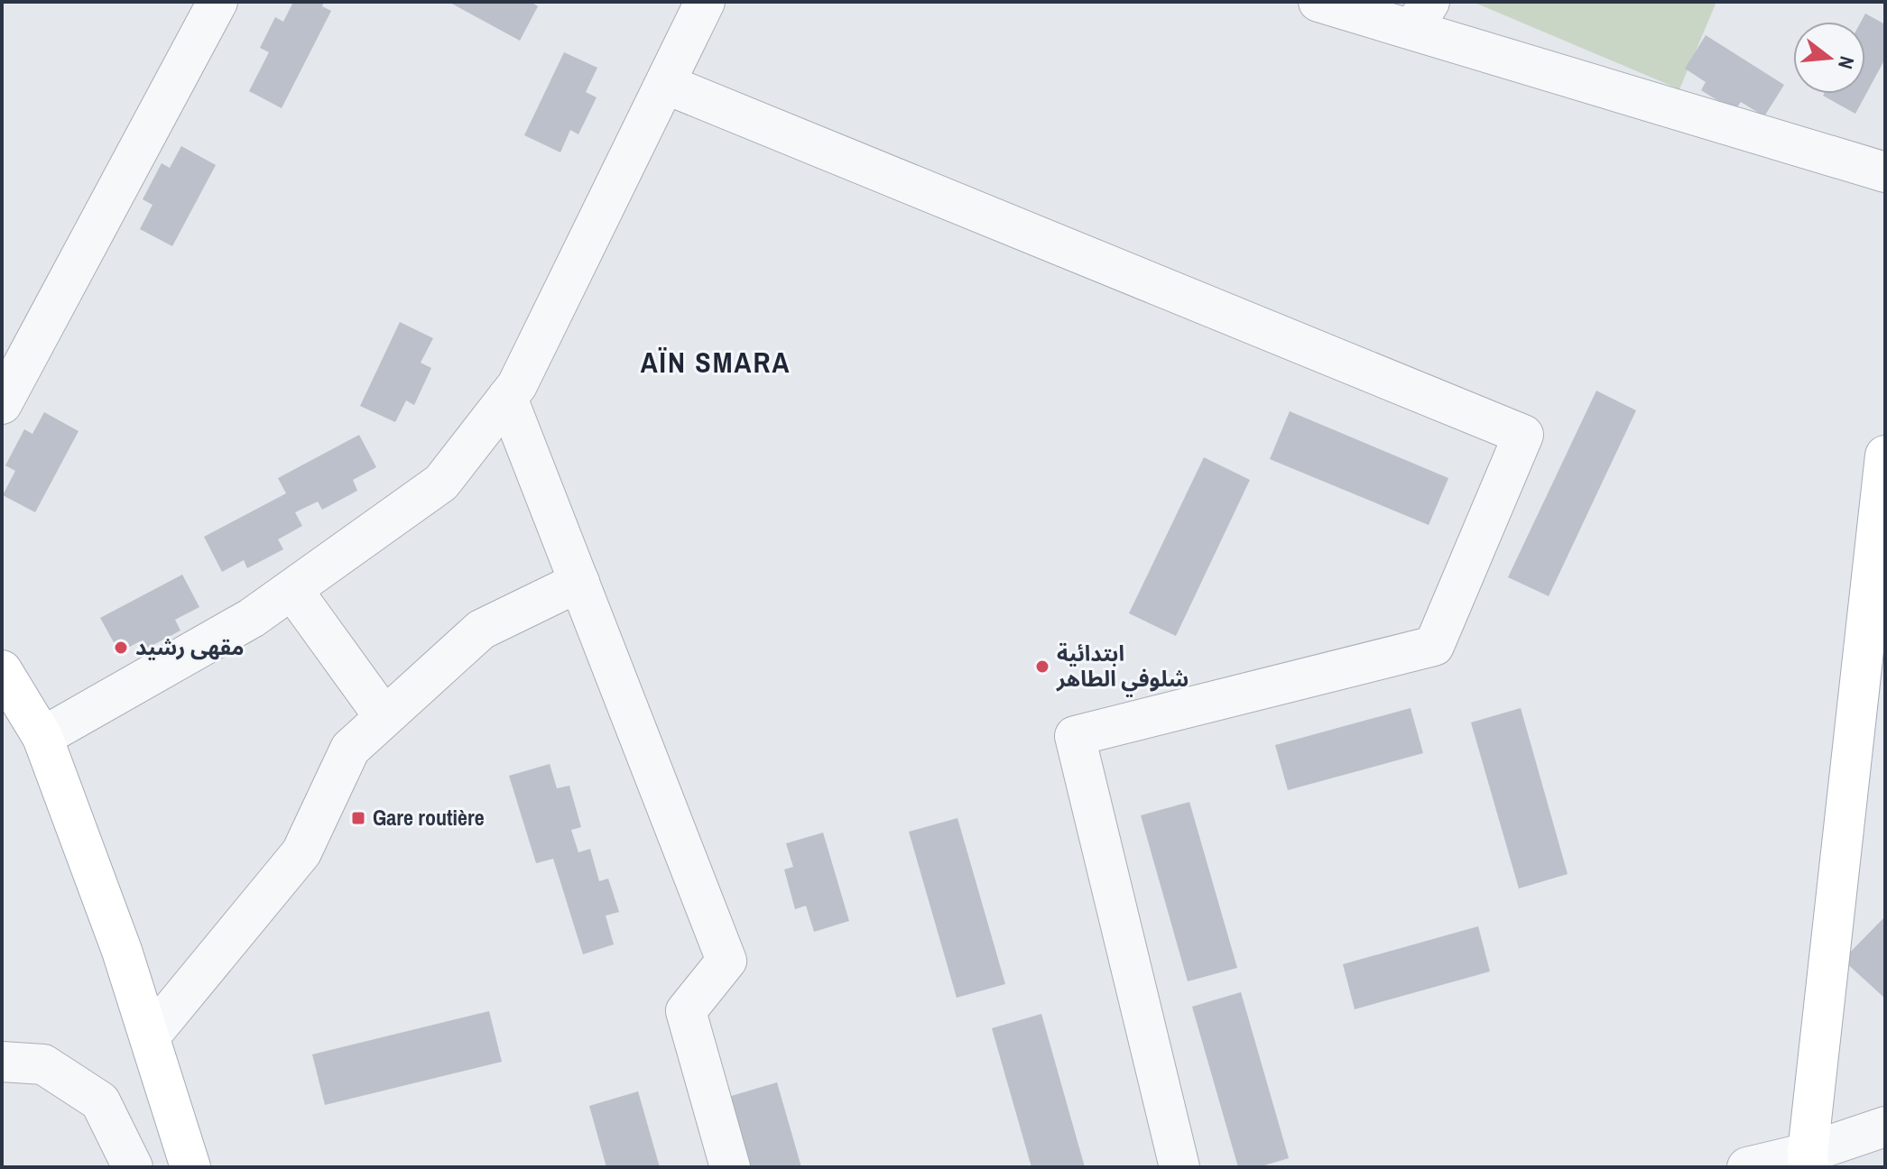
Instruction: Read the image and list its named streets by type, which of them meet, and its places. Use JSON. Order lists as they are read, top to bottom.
{
  "districts": ["AÏN SMARA"],
  "places": {
    "other": ["مقهى رشيد", "ابتدائية شلوفي الطاهر"],
    "transit": ["Gare routière"]
  },
  "north": "right"
}
